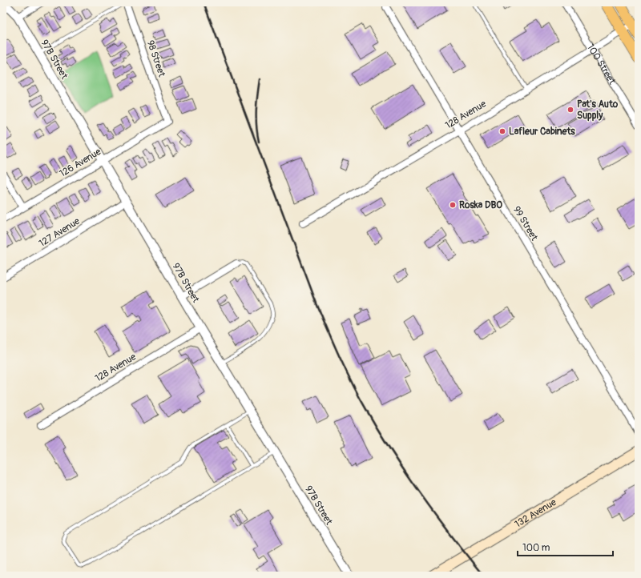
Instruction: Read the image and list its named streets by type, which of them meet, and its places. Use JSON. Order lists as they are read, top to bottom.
{
  "streets": {
    "main road": ["132 Avenue"],
    "street": [
      "98 Street",
      "97B Street",
      "100 Street",
      "128 Avenue",
      "126 Avenue",
      "99 Street",
      "127 Avenue"
    ]
  },
  "crossings": [
    ["98 Street", "126 Avenue"],
    ["97B Street", "128 Avenue"],
    ["97B Street", "126 Avenue"],
    ["97B Street", "127 Avenue"],
    ["100 Street", "128 Avenue"],
    ["128 Avenue", "99 Street"]
  ],
  "places": ["Pat's Auto Supply", "Lafleur Cabinets", "Roska DBO"],
  "scale_bar": "100 m"
}
